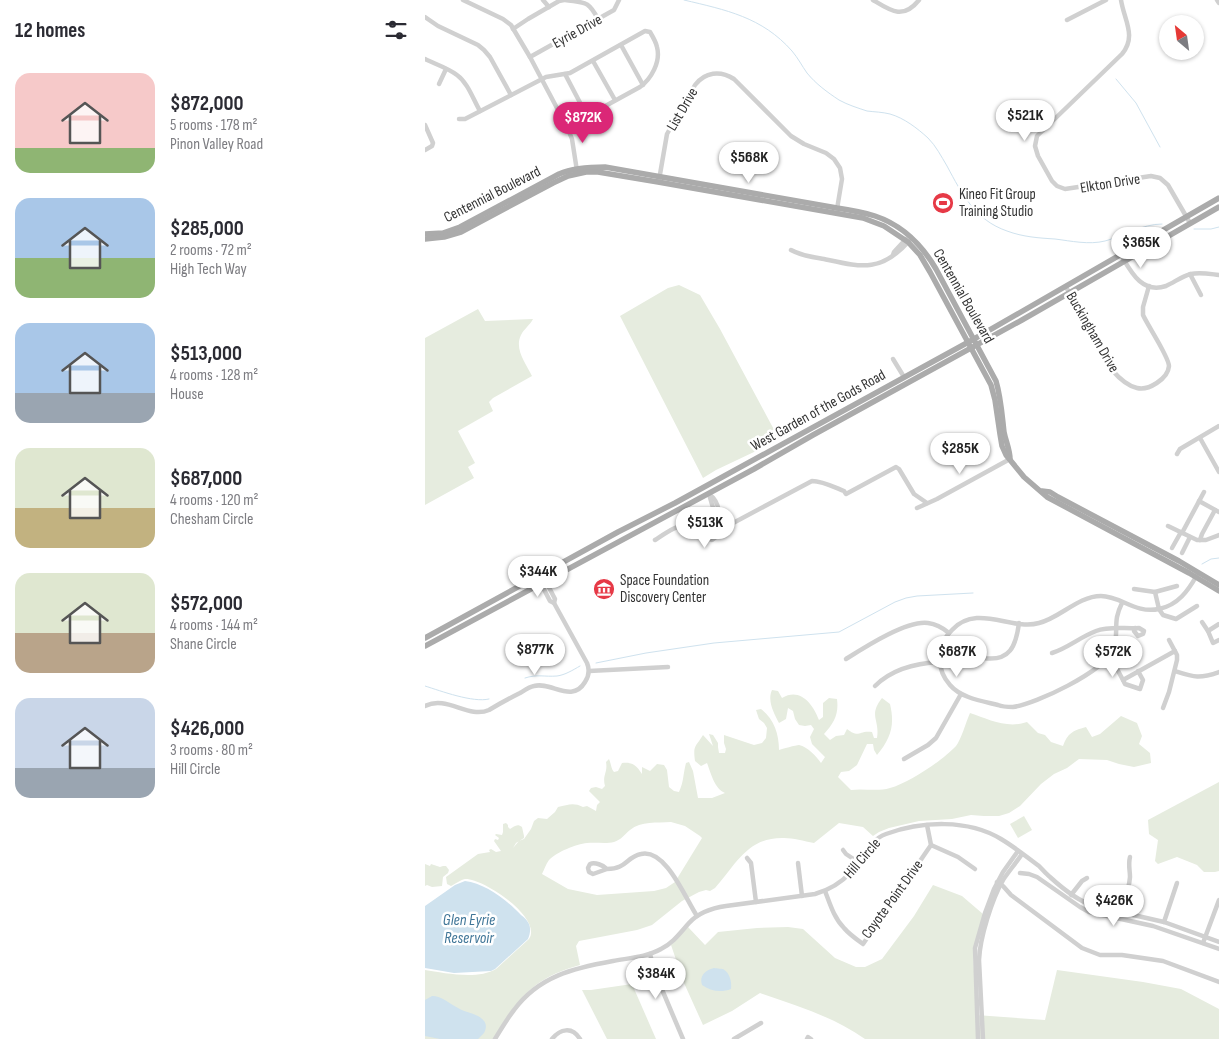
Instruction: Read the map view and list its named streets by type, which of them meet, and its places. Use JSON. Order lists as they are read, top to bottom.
{
  "streets": {
    "main road": ["Centennial Boulevard", "West Garden of the Gods Road"],
    "street": [
      "Eyrie Drive",
      "List Drive",
      "Elkton Drive",
      "Buckingham Drive",
      "Hill Circle",
      "Coyote Point Drive"
    ]
  },
  "crossings": [
    ["List Drive", "Centennial Boulevard"],
    ["Elkton Drive", "West Garden of the Gods Road"],
    ["Centennial Boulevard", "West Garden of the Gods Road"],
    ["Buckingham Drive", "West Garden of the Gods Road"],
    ["Hill Circle", "Coyote Point Drive"]
  ],
  "water": ["Glen Eyrie Reservoir"],
  "places": {
    "sports": ["Kineo Fit Group Training Studio"],
    "museum": ["Space Foundation Discovery Center"]
  },
  "north": "top left",
  "page": {
    "heading": "12 homes",
    "list": [
      {
        "name": "$872,000",
        "note": "5 rooms · 178 m² · Pinon Valley Road"
      },
      {
        "name": "$285,000",
        "note": "2 rooms · 72 m² · High Tech Way"
      },
      {
        "name": "$513,000",
        "note": "4 rooms · 128 m² · House"
      },
      {
        "name": "$687,000",
        "note": "4 rooms · 120 m² · Chesham Circle"
      },
      {
        "name": "$572,000",
        "note": "4 rooms · 144 m² · Shane Circle"
      },
      {
        "name": "$426,000",
        "note": "3 rooms · 80 m² · Hill Circle"
      }
    ],
    "price": [
      "$521K",
      "$872K",
      "$568K",
      "$365K",
      "$285K",
      "$513K",
      "$344K",
      "$877K",
      "$687K",
      "$572K",
      "$426K",
      "$384K"
    ]
  }
}
